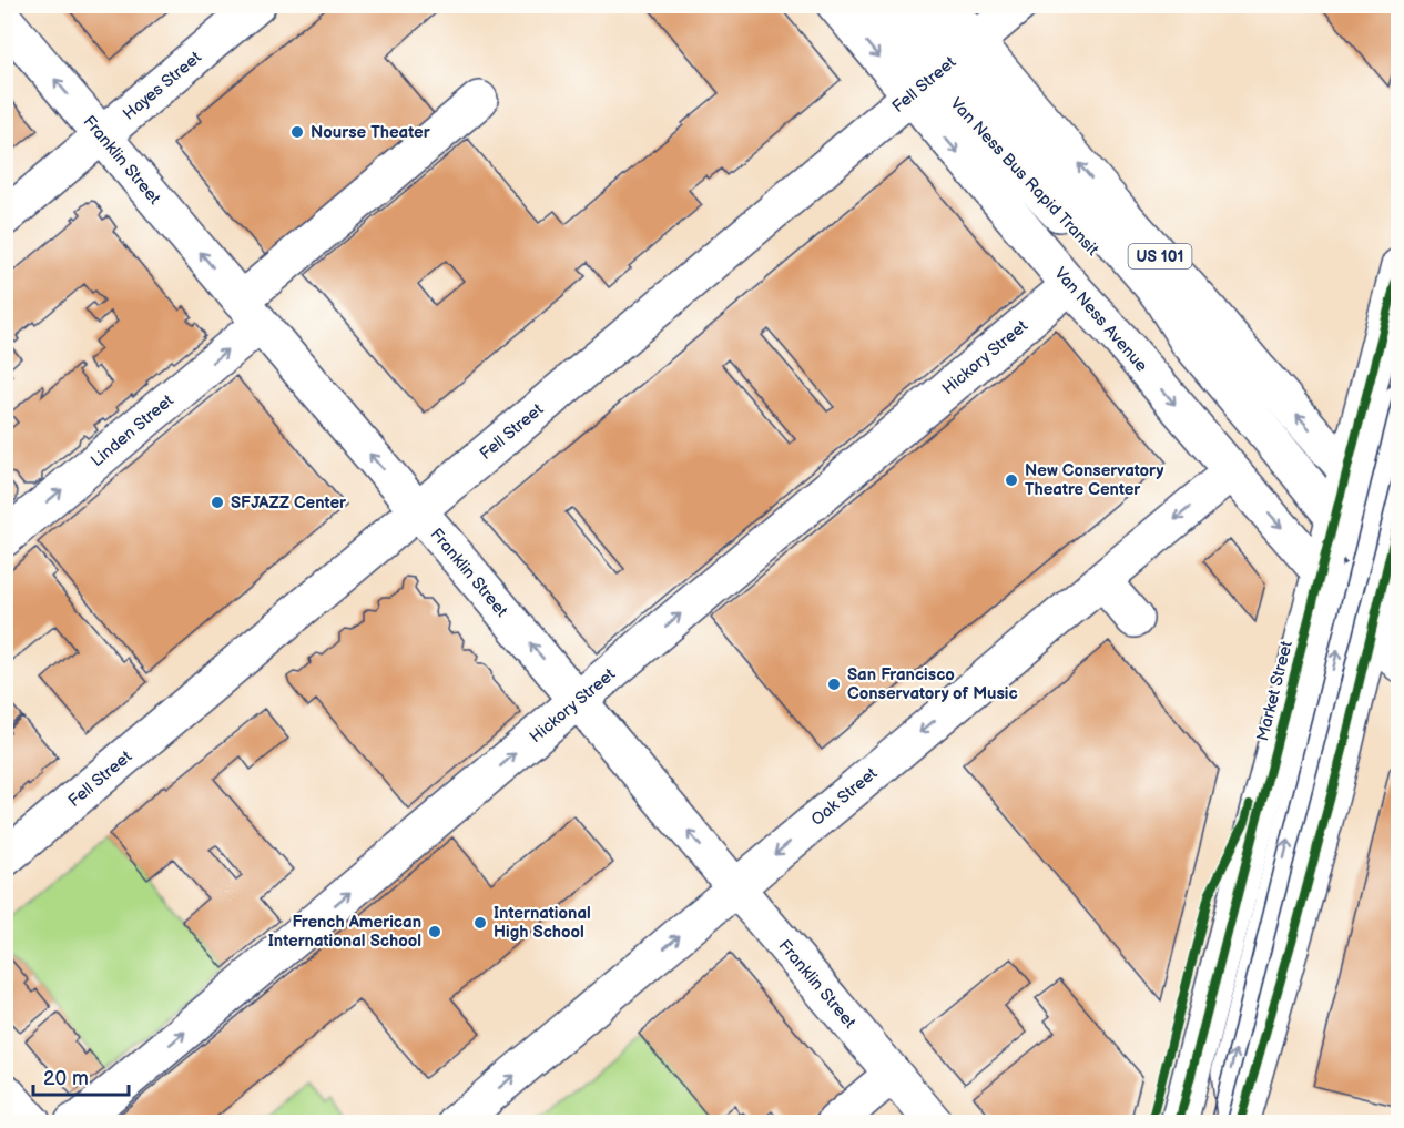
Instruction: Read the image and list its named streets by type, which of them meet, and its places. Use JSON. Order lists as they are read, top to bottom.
{
  "streets": {
    "main road": [
      "Fell Street",
      "Hayes Street",
      "Franklin Street",
      "Van Ness Bus Rapid Transit",
      "US 101",
      "Van Ness Avenue",
      "Hickory Street",
      "Linden Street",
      "Market Street",
      "Oak Street"
    ]
  },
  "crossings": [
    ["Fell Street", "Franklin Street"],
    ["Fell Street", "Van Ness Bus Rapid Transit"],
    ["Fell Street", "Van Ness Avenue"],
    ["Hayes Street", "Franklin Street"],
    ["Franklin Street", "Hickory Street"],
    ["Franklin Street", "Linden Street"],
    ["Franklin Street", "Oak Street"],
    ["Van Ness Bus Rapid Transit", "Van Ness Avenue"],
    ["Van Ness Bus Rapid Transit", "Market Street"],
    ["US 101", "Van Ness Avenue"],
    ["Van Ness Avenue", "Hickory Street"],
    ["Van Ness Avenue", "Market Street"],
    ["Van Ness Avenue", "Oak Street"]
  ],
  "one_way": ["Franklin Street", "Hickory Street", "Linden Street"],
  "places": [
    "Nourse Theater",
    "New Conservatory Theatre Center",
    "SFJAZZ Center",
    "San Francisco Conservatory of Music",
    "International High School",
    "French American International School"
  ],
  "scale_bar": "20 m"
}
